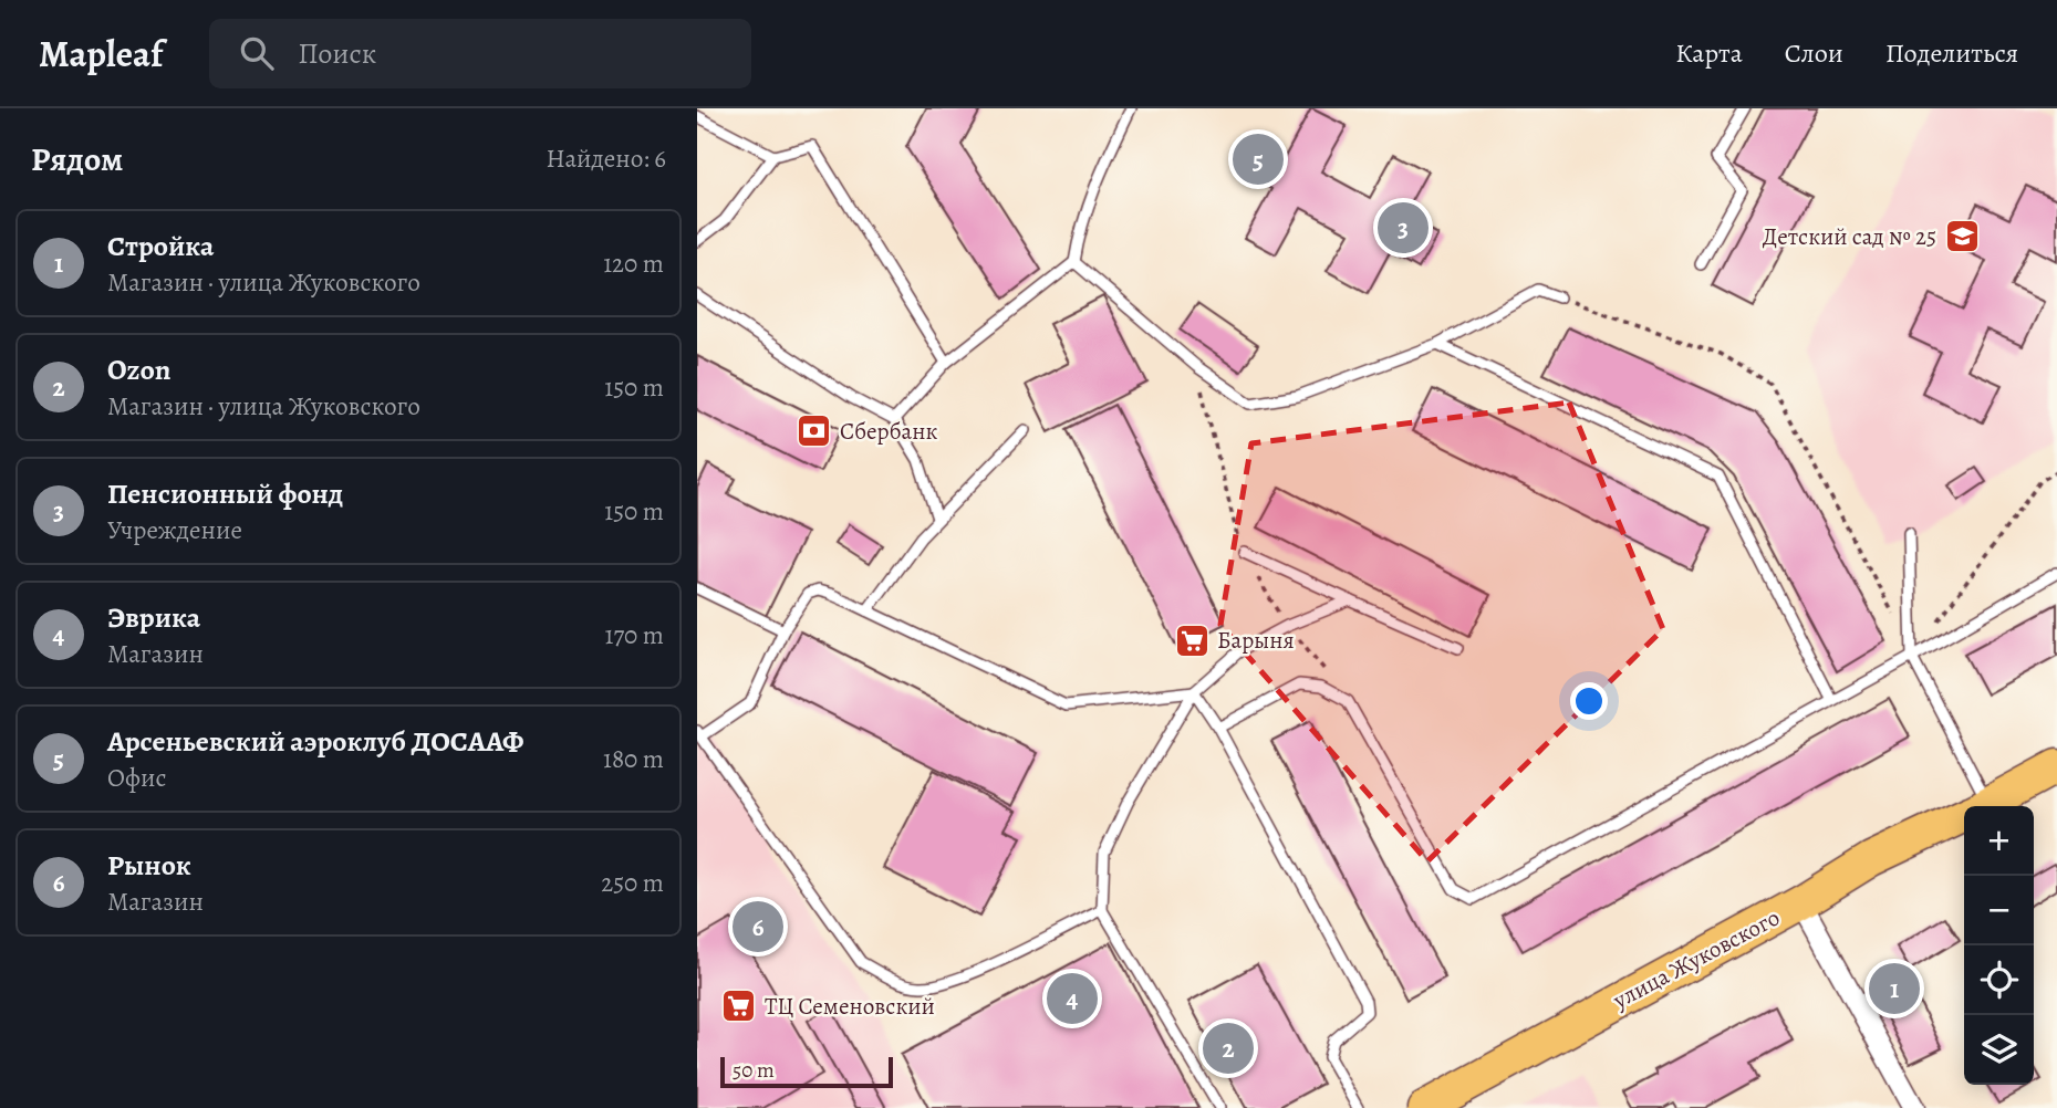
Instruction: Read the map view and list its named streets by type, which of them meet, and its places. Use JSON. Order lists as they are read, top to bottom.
{
  "streets": {
    "main road": ["улица Жуковского"]
  },
  "places": {
    "school or university": ["Детский сад № 25"],
    "bank": ["Сбербанк"],
    "supermarket": ["Барыня", "ТЦ Семеновский"]
  },
  "scale_bar": "50 m",
  "page": {
    "header": "Mapleaf",
    "search": "Поиск",
    "nav": ["Карта", "Слои", "Поделиться"],
    "heading": ["Рядом", "Найдено: 6"],
    "pins": [
      "5",
      "3",
      "6",
      "1",
      "4",
      "2"
    ],
    "list": [
      {
        "mark": "1",
        "name": "Стройка",
        "note": "Магазин · улица Жуковского",
        "value": "120 m"
      },
      {
        "mark": "2",
        "name": "Ozon",
        "note": "Магазин · улица Жуковского",
        "value": "150 m"
      },
      {
        "mark": "3",
        "name": "Пенсионный фонд",
        "note": "Учреждение",
        "value": "150 m"
      },
      {
        "mark": "4",
        "name": "Эврика",
        "note": "Магазин",
        "value": "170 m"
      },
      {
        "mark": "5",
        "name": "Арсеньевский аэроклуб ДОСААФ",
        "note": "Офис",
        "value": "180 m"
      },
      {
        "mark": "6",
        "name": "Рынок",
        "note": "Магазин",
        "value": "250 m"
      }
    ],
    "map_buttons": ["+", "−"],
    "scale": "50 m"
  }
}
